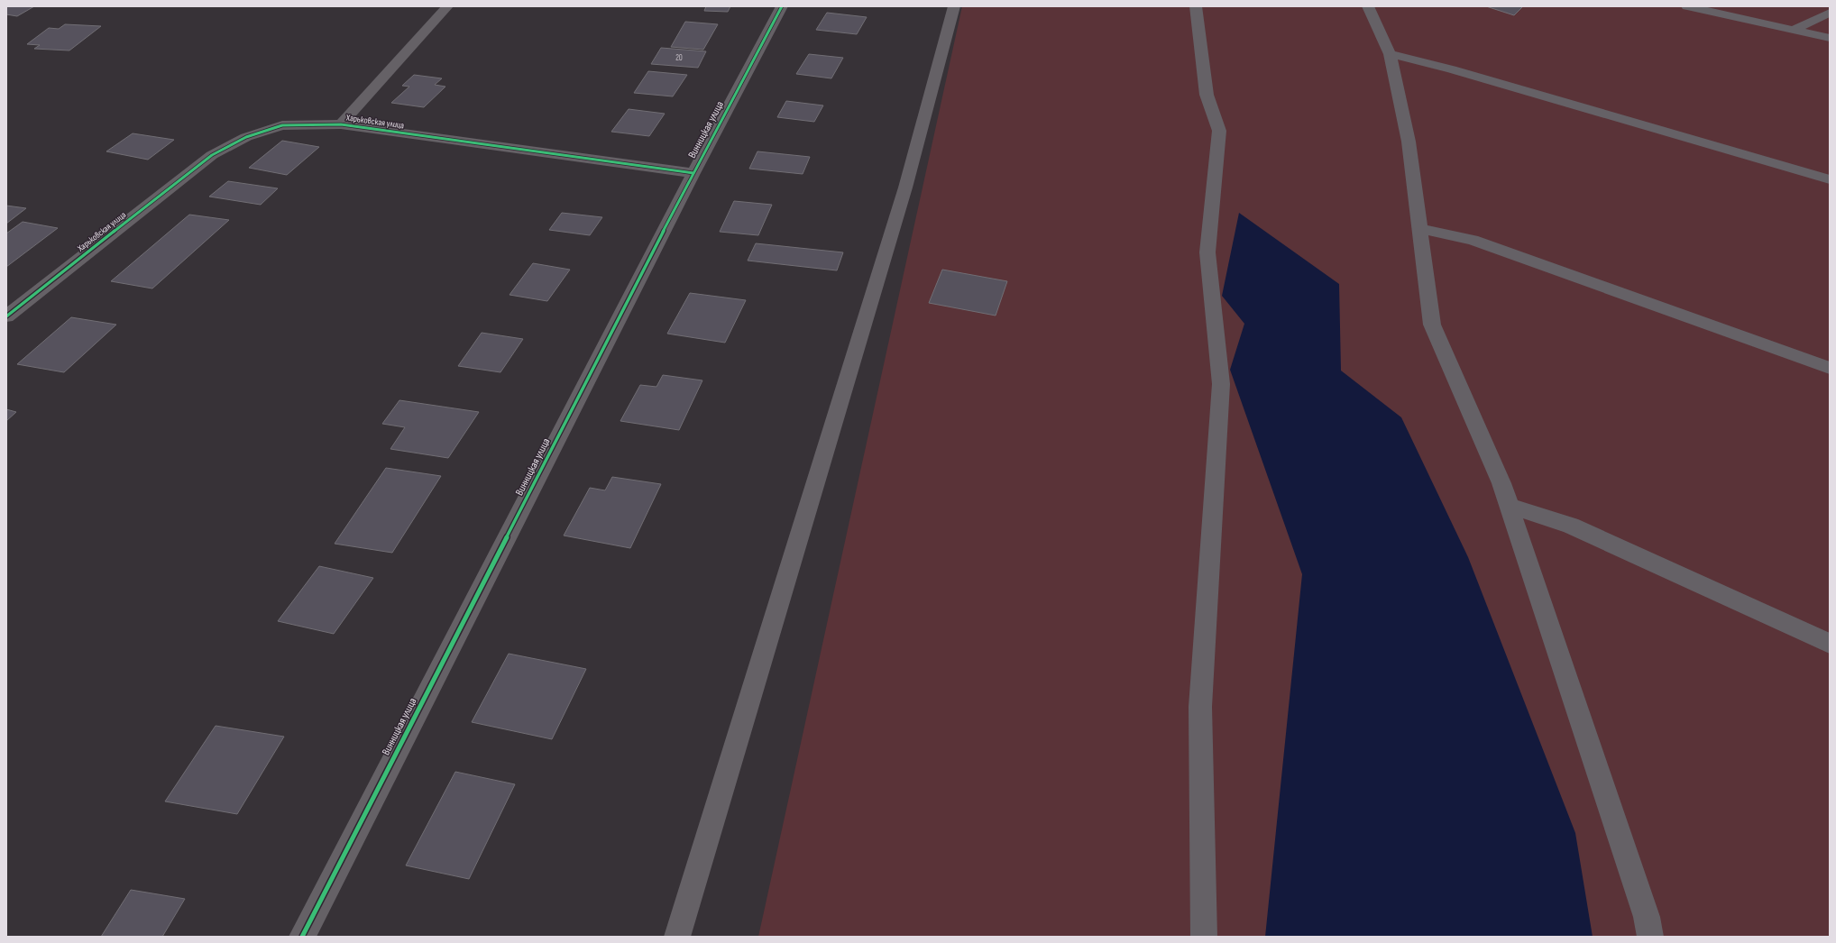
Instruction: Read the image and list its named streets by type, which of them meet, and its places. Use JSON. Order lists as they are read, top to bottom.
{
  "streets": {
    "street": ["Харьковская улица", "Винницкая улица"]
  },
  "crossings": [
    ["Харьковская улица", "Винницкая улица"]
  ],
  "house_numbers": ["20"]
}
